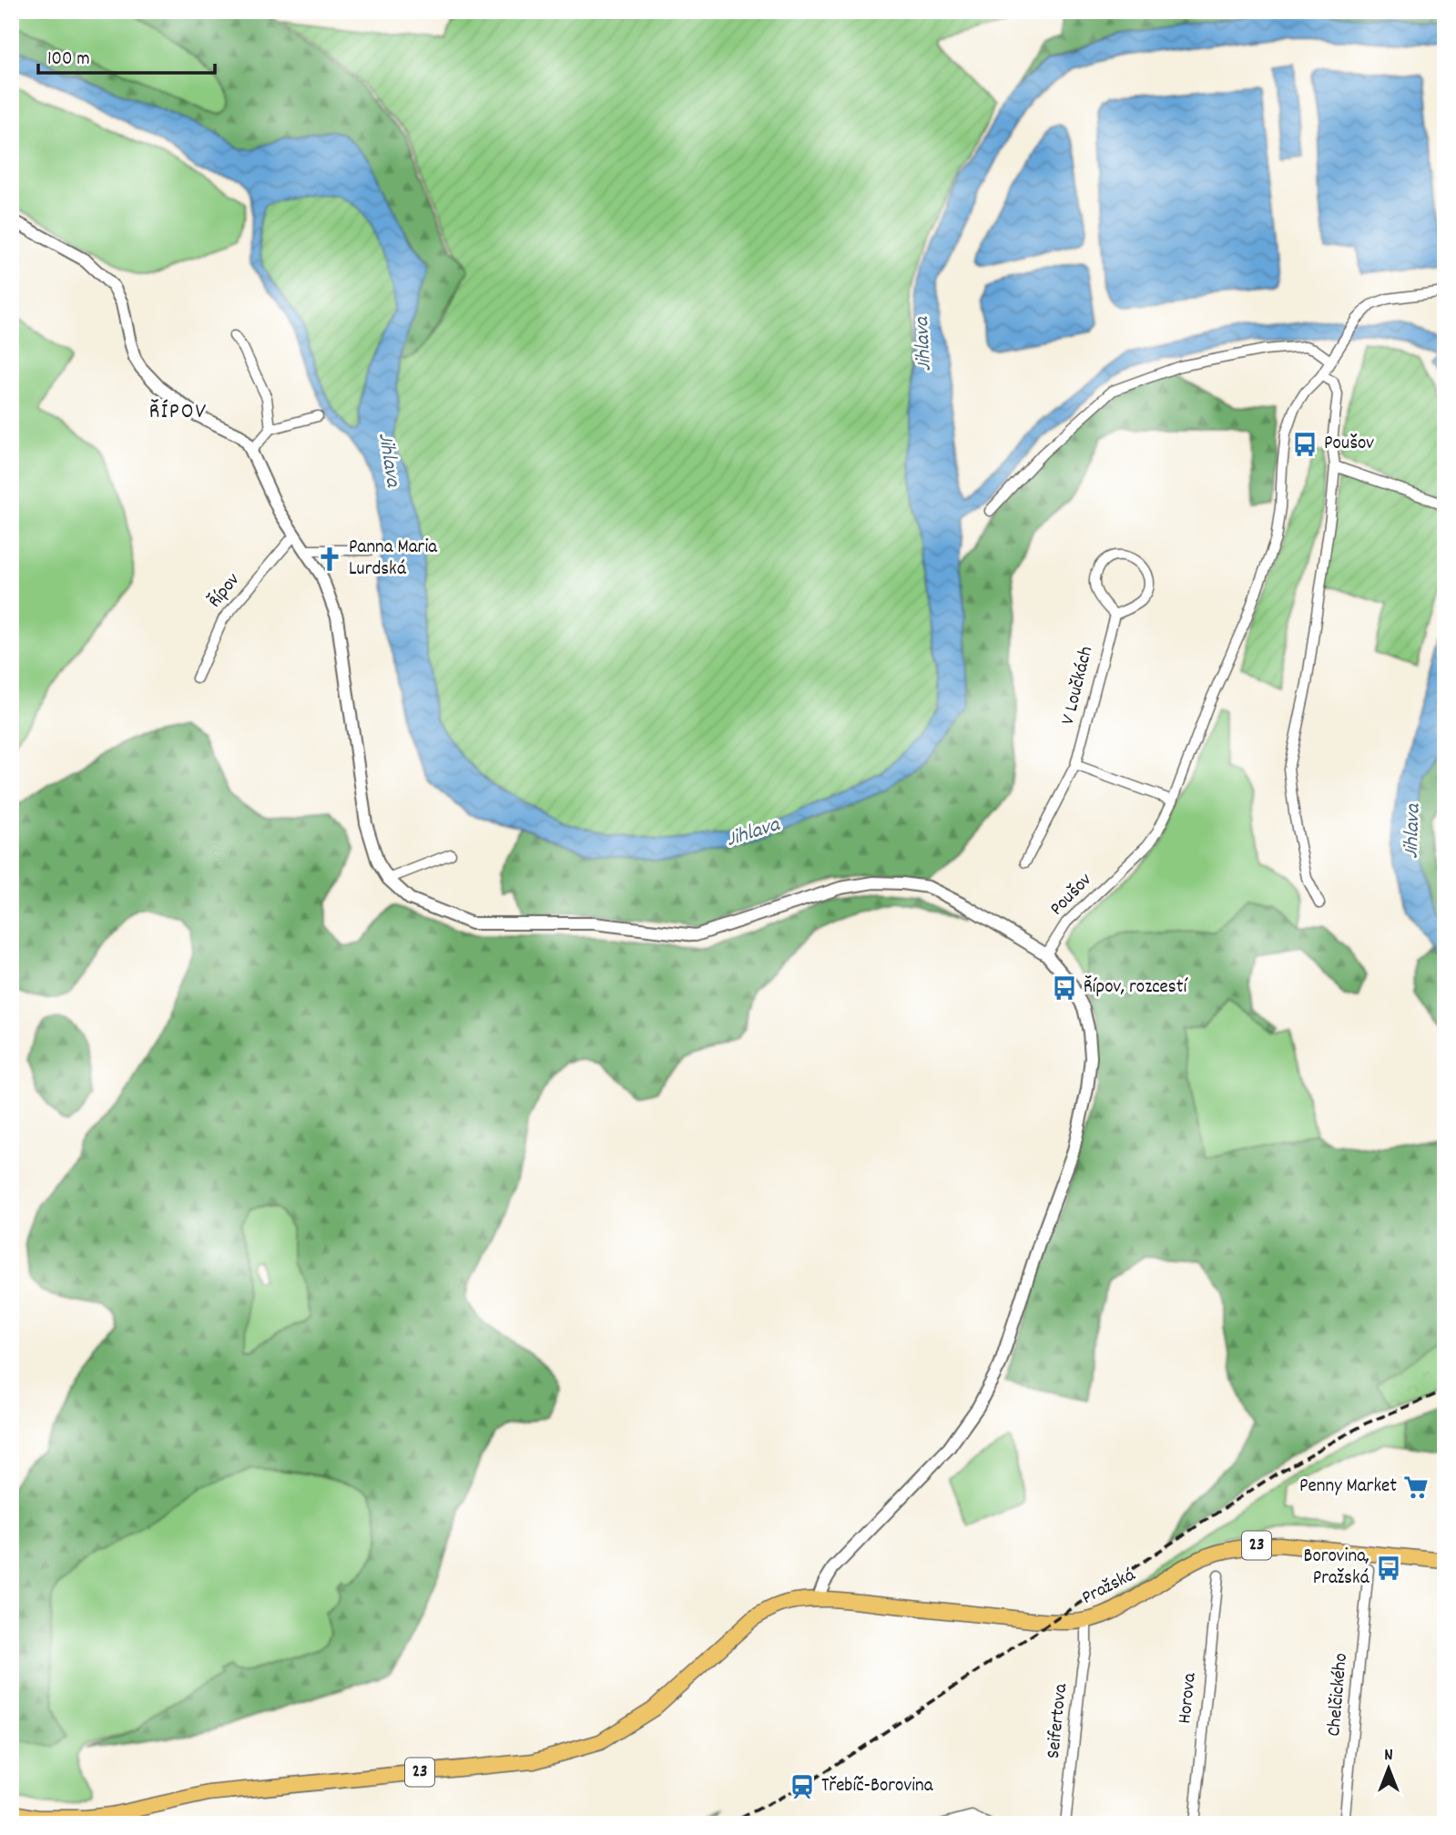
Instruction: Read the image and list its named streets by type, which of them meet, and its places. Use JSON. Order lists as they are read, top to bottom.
{
  "streets": {
    "main road": ["23", "Pražská"],
    "street": [
      "Řípov",
      "V Loučkách",
      "Poušov",
      "Chelčického",
      "Horova",
      "Seifertova"
    ]
  },
  "crossings": [
    ["Pražská", "Seifertova"]
  ],
  "districts": ["ŘÍPOV"],
  "water": ["Jihlava"],
  "places": {
    "bus stop": ["Poušov", "Řípov, rozcestí", "Borovina, Pražská"],
    "church": ["Panna Maria Lurdská"],
    "supermarket": ["Penny Market"],
    "station": ["Třebíč-Borovina"]
  },
  "scale_bar": "100 m",
  "north": "top"
}
